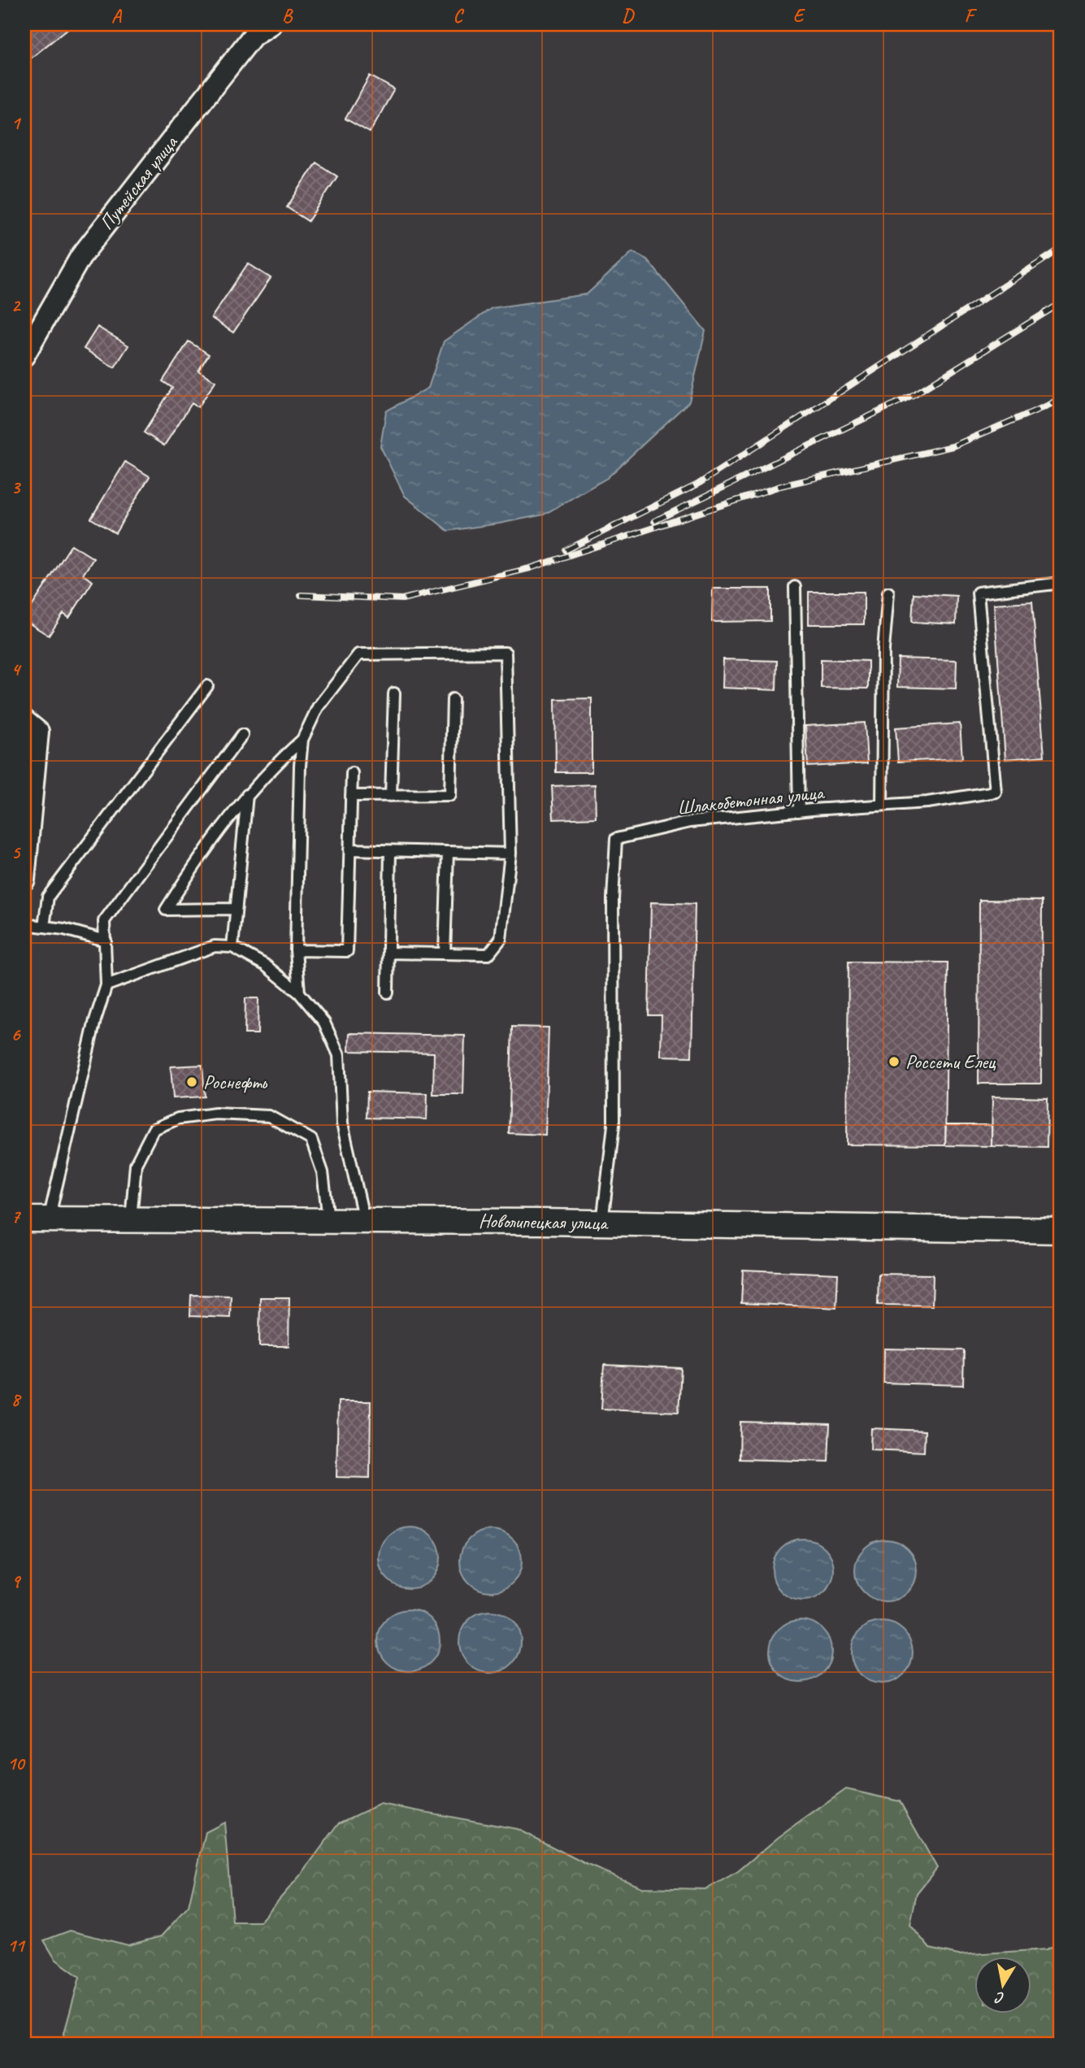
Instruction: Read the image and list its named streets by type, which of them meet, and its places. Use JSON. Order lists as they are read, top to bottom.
{
  "streets": {
    "street": ["Путейская улица", "Новолипецкая улица"],
    "lane": ["Шлакобетонная улица"]
  },
  "crossings": [
    ["Шлакобетонная улица", "Новолипецкая улица"]
  ],
  "places": ["Россети Елец", "Роснефть"],
  "north": "bottom",
  "grid": {
    "columns": [
      "A",
      "B",
      "C",
      "D",
      "E",
      "F"
    ],
    "rows": [
      "1",
      "2",
      "3",
      "4",
      "5",
      "6",
      "7",
      "8",
      "9",
      "10",
      "11"
    ]
  }
}
